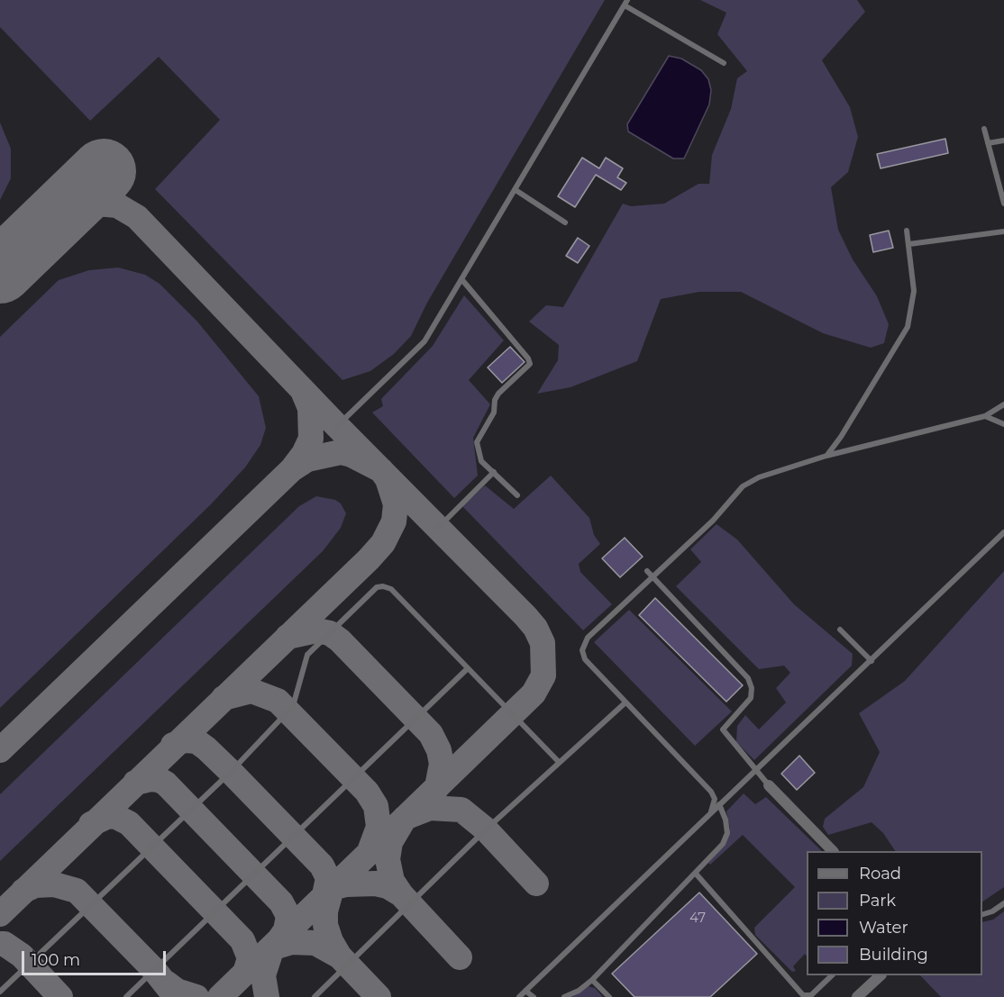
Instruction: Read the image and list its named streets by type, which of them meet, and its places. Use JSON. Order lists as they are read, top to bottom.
{
  "house_numbers": ["47"],
  "legend": [
    "Road",
    "Park",
    "Water",
    "Building"
  ],
  "scale_bar": "100 m"
}
